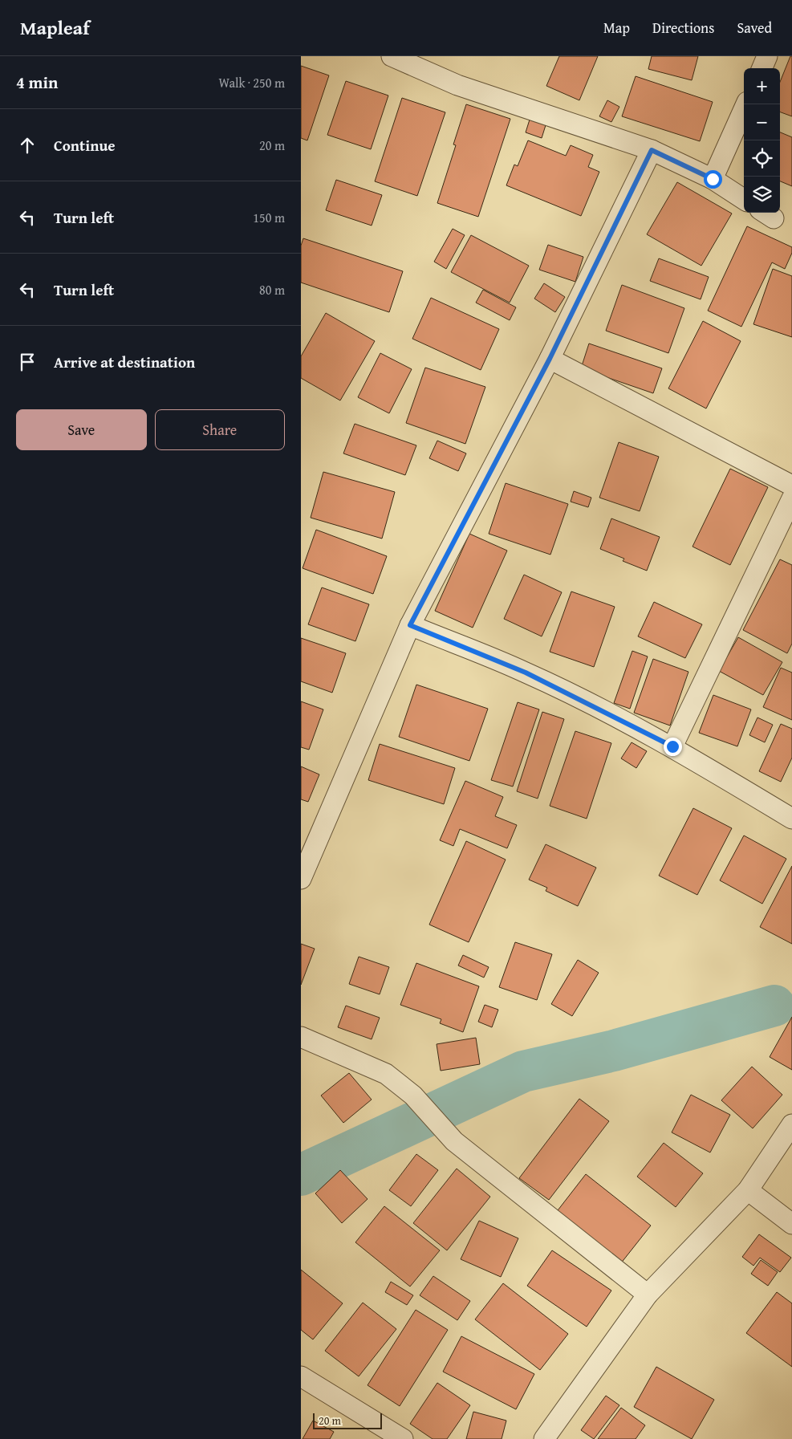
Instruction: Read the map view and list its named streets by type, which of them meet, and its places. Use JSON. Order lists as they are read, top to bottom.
{
  "scale_bar": "20 m",
  "page": {
    "header": "Mapleaf",
    "nav": ["Map", "Directions", "Saved"],
    "heading": ["4 min", "Walk · 250 m"],
    "map_buttons": ["+", "−"],
    "list": [
      ["Continue", "20 m"],
      ["Turn left", "150 m"],
      ["Turn left", "80 m"],
      "Arrive at destination"
    ],
    "buttons": ["Save", "Share"],
    "scale": "20 m"
  }
}
